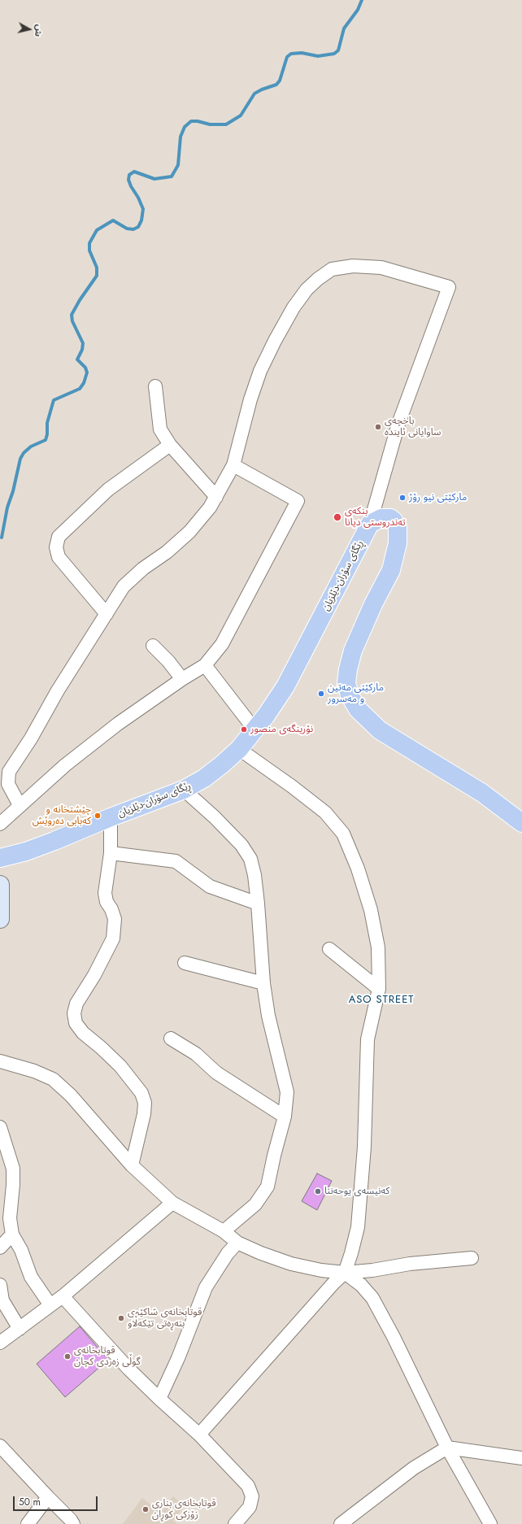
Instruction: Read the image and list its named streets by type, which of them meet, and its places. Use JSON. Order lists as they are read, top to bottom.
{
  "streets": {
    "main road": ["ڕێگای سۆران-دێلزیان"]
  },
  "districts": ["ASO STREET"],
  "places": [
    "باخچەی ساوایانی ئایندە",
    "مارکێتی نیو رۆژ",
    "بنکەی تەندروستی دیانا",
    "مارکێتی مەتین و مەسرور",
    "نۆرینگه‌ی منصور",
    "چێشتخانە و کەبابی دەروێش",
    "کەنیسەی یوحەننا",
    "قوتابخانەی شاکێوی بنەڕەتی تێکەڵاو",
    "قوتابخانەی گوڵی زەردی کچان",
    "قوتابخانەی بناری زۆزکی کوڕان"
  ],
  "scale_bar": "50 m",
  "north": "right"
}
